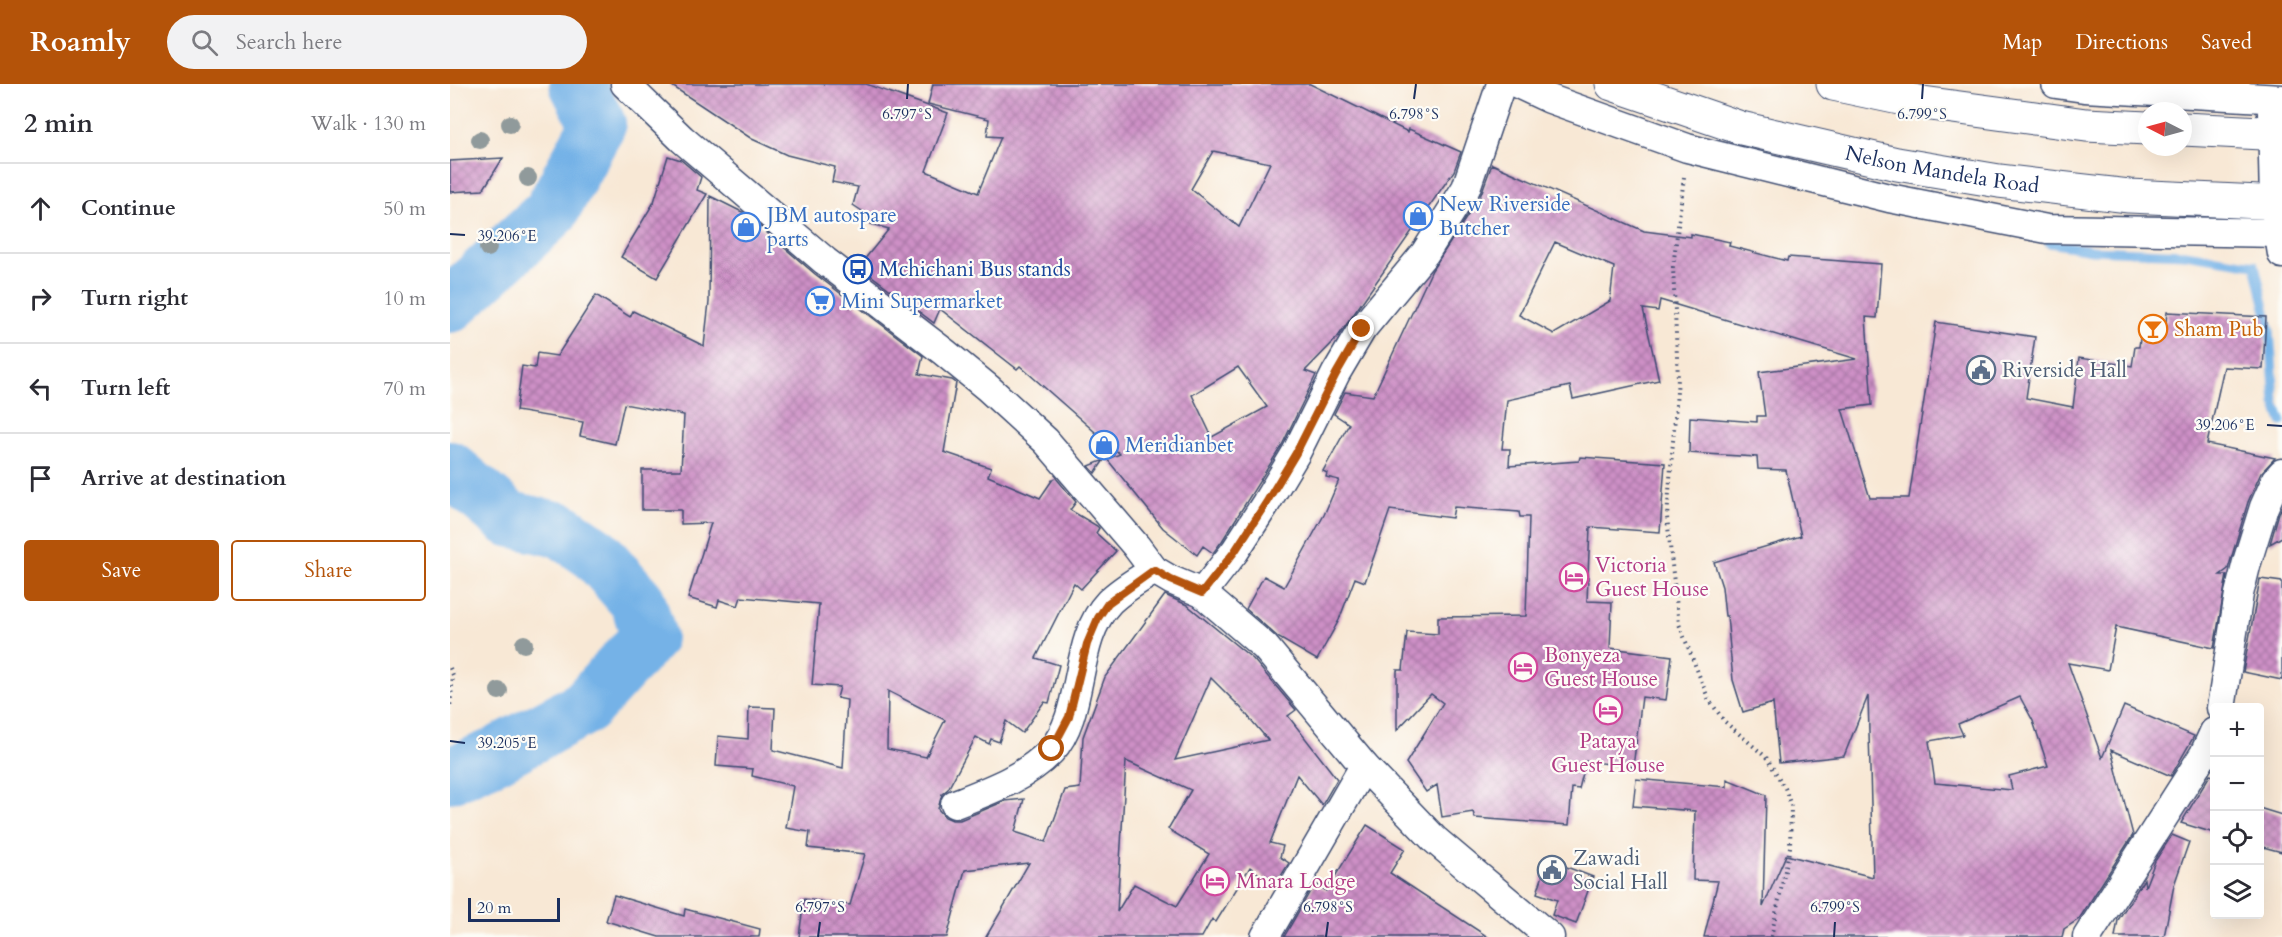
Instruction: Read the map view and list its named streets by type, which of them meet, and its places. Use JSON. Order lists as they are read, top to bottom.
{
  "streets": {
    "main road": ["Nelson Mandela Road"]
  },
  "places": {
    "shop": ["New Riverside Butcher", "JBM autospare parts", "Meridianbet"],
    "bus stop": ["Mchichani Bus stands"],
    "supermarket": ["Mini Supermarket"],
    "bar": ["Sham Pub"],
    "public building": ["Riverside Hall", "Zawadi Social Hall"],
    "hotel": [
      "Victoria Guest House",
      "Bonyeza Guest House",
      "Pataya Guest House",
      "Mnara Lodge"
    ]
  },
  "scale_bar": "20 m",
  "north": "left",
  "page": {
    "header": "Roamly",
    "search": "Search here",
    "nav": ["Map", "Directions", "Saved"],
    "heading": ["2 min", "Walk · 130 m"],
    "list": [
      ["Continue", "50 m"],
      ["Turn right", "10 m"],
      ["Turn left", "70 m"],
      "Arrive at destination"
    ],
    "buttons": ["Save", "Share"],
    "map_buttons": ["+", "−"],
    "scale": "20 m"
  },
  "coordinates": [
    "6.797°S",
    "6.798°S",
    "6.799°S",
    "39.206°E",
    "39.205°E"
  ]
}
